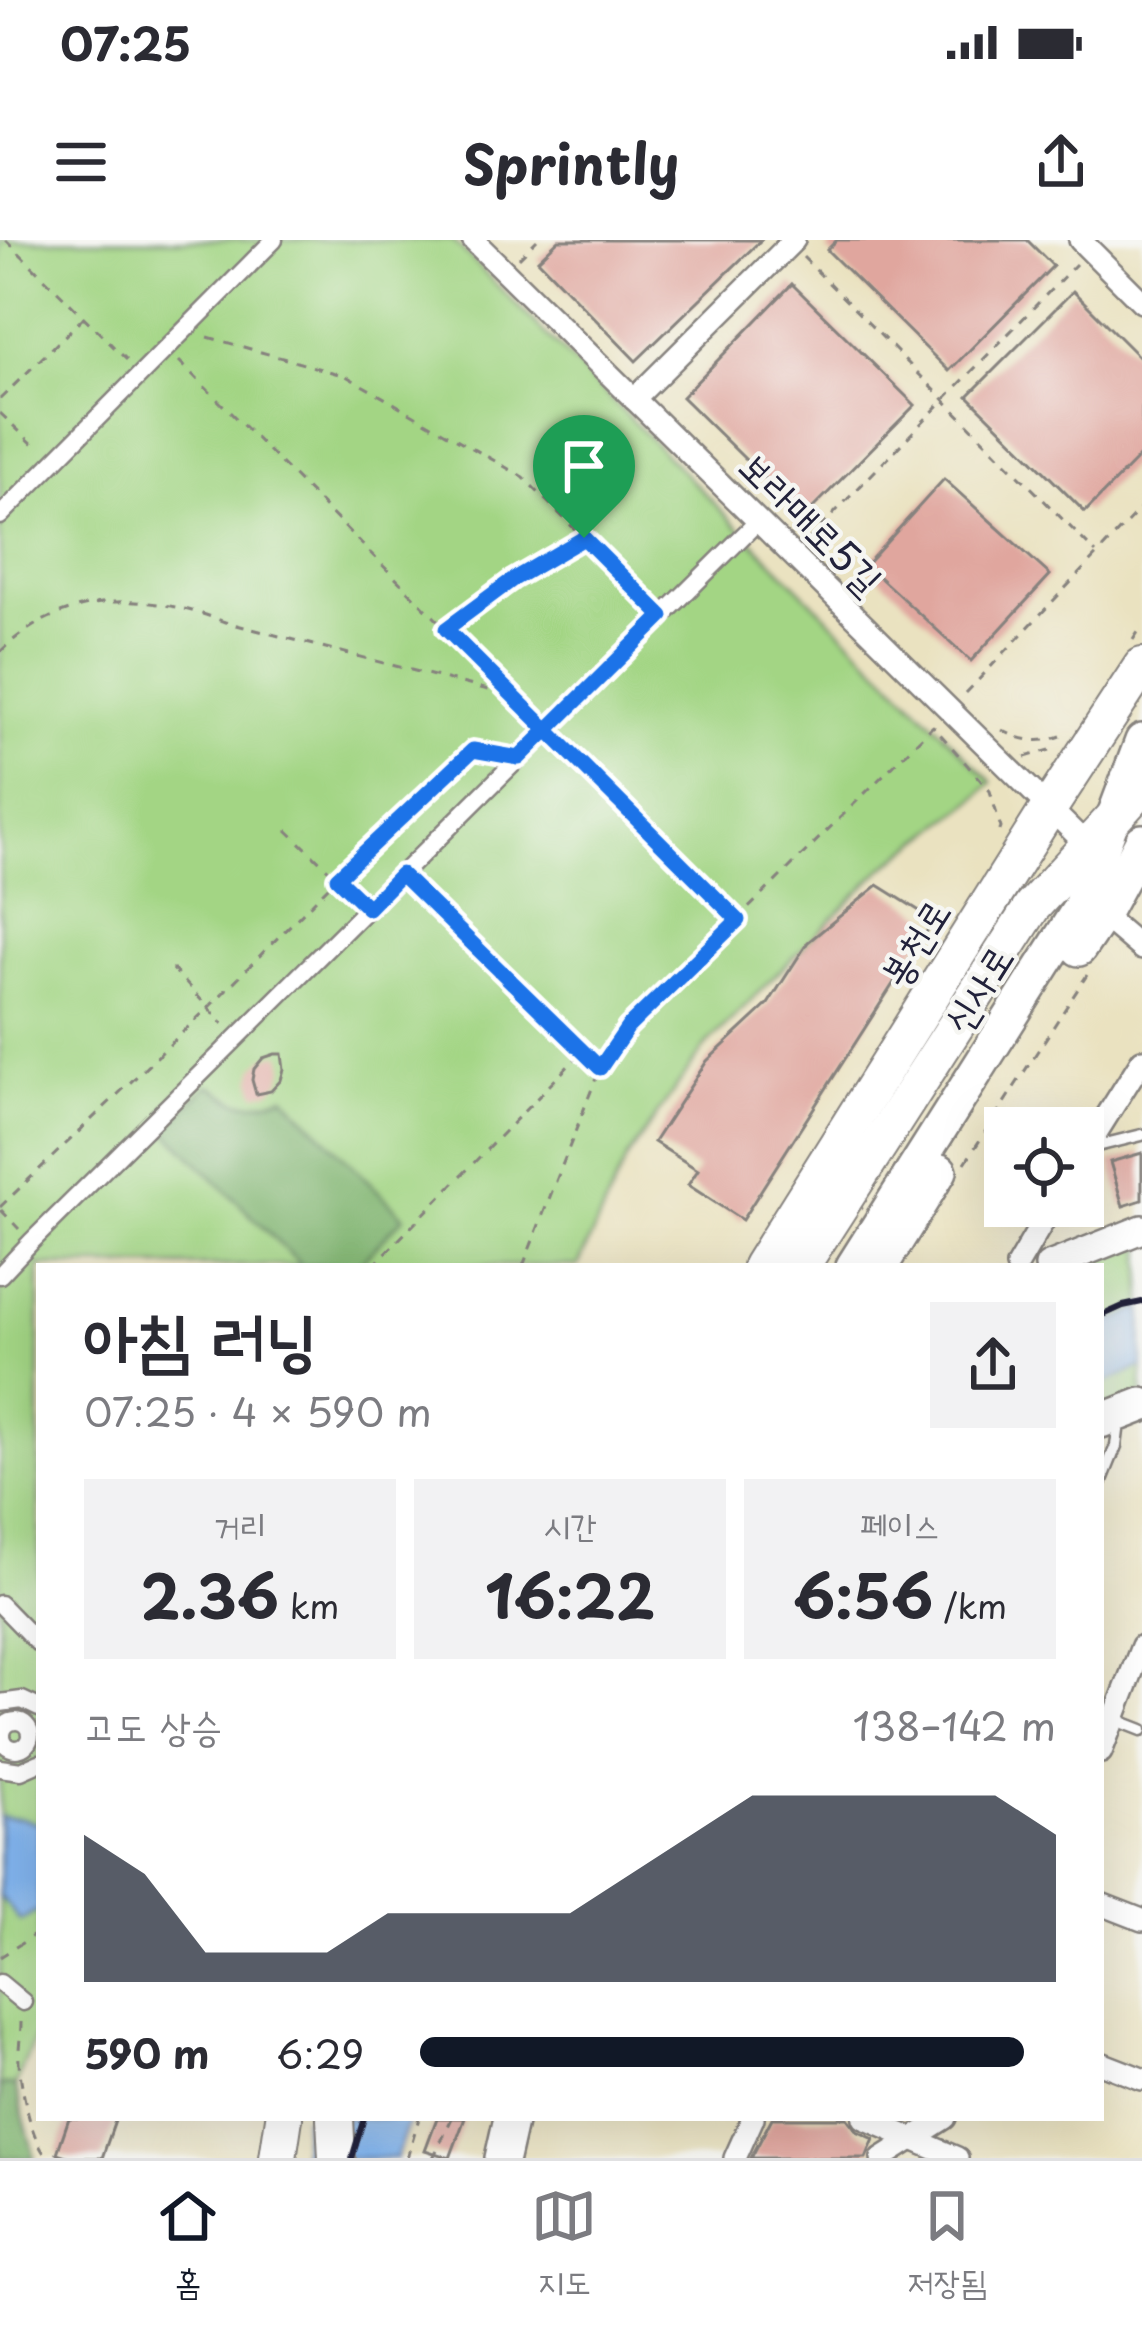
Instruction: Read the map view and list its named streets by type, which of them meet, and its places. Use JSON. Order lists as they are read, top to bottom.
{
  "streets": {
    "main road": ["봉천로", "신사로"],
    "street": ["보라매로5길"]
  },
  "crossings": [
    ["보라매로5길", "봉천로"],
    ["보라매로5길", "신사로"],
    ["봉천로", "신사로"]
  ],
  "page": {
    "status": "07:25",
    "header": "Sprintly",
    "heading": ["아침 러닝", "07:25 · 4 × 590 m"],
    "stats": [
      ["거리", "2.36 km"],
      ["시간", "16:22"],
      ["페이스", "6:56 /km"]
    ],
    "chart": ["고도 상승", "138–142 m"],
    "list": [
      {
        "name": "590 m",
        "note": "6:29"
      }
    ],
    "tabs": ["홈", "지도", "저장됨"]
  }
}
